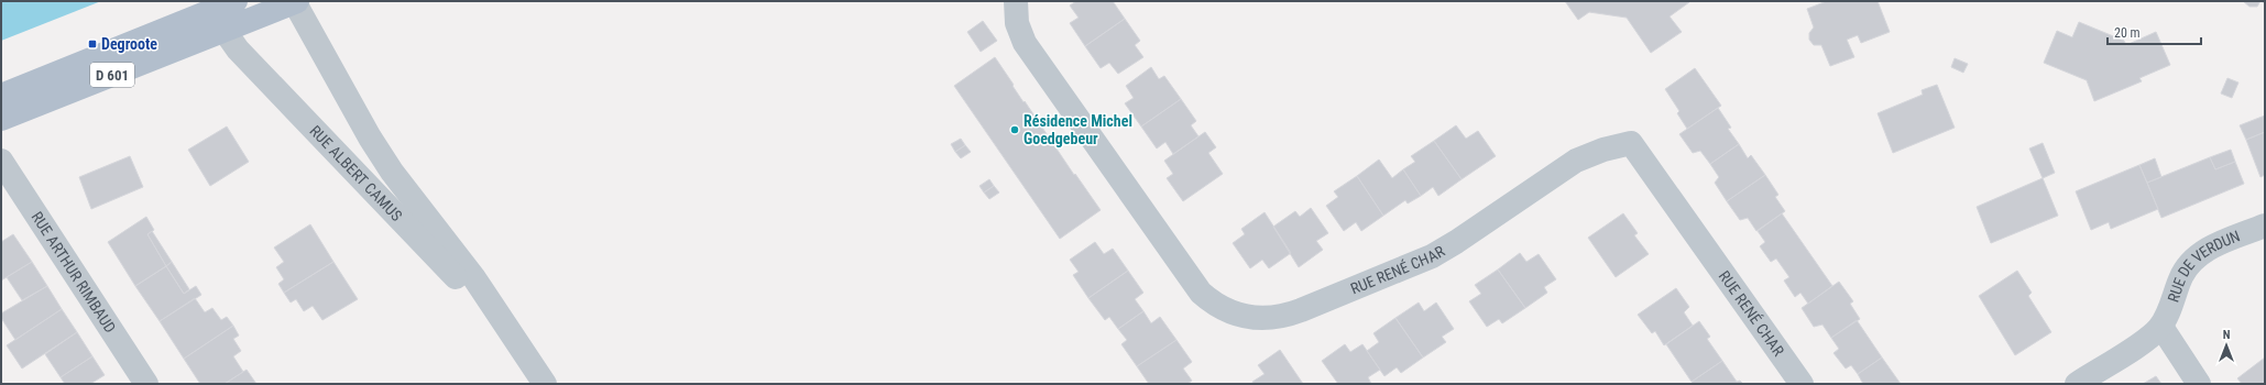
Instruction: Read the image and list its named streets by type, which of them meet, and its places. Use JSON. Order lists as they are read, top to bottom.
{
  "streets": {
    "main road": ["D 601"],
    "street": [
      "RUE ALBERT CAMUS",
      "RUE RENÉ CHAR",
      "RUE DE VERDUN",
      "RUE ARTHUR RIMBAUD"
    ]
  },
  "crossings": [
    ["D 601", "RUE ALBERT CAMUS"]
  ],
  "places": {
    "transit": ["Degroote"],
    "other": ["Résidence Michel Goedgebeur"]
  },
  "scale_bar": "20 m",
  "north": "top"
}
